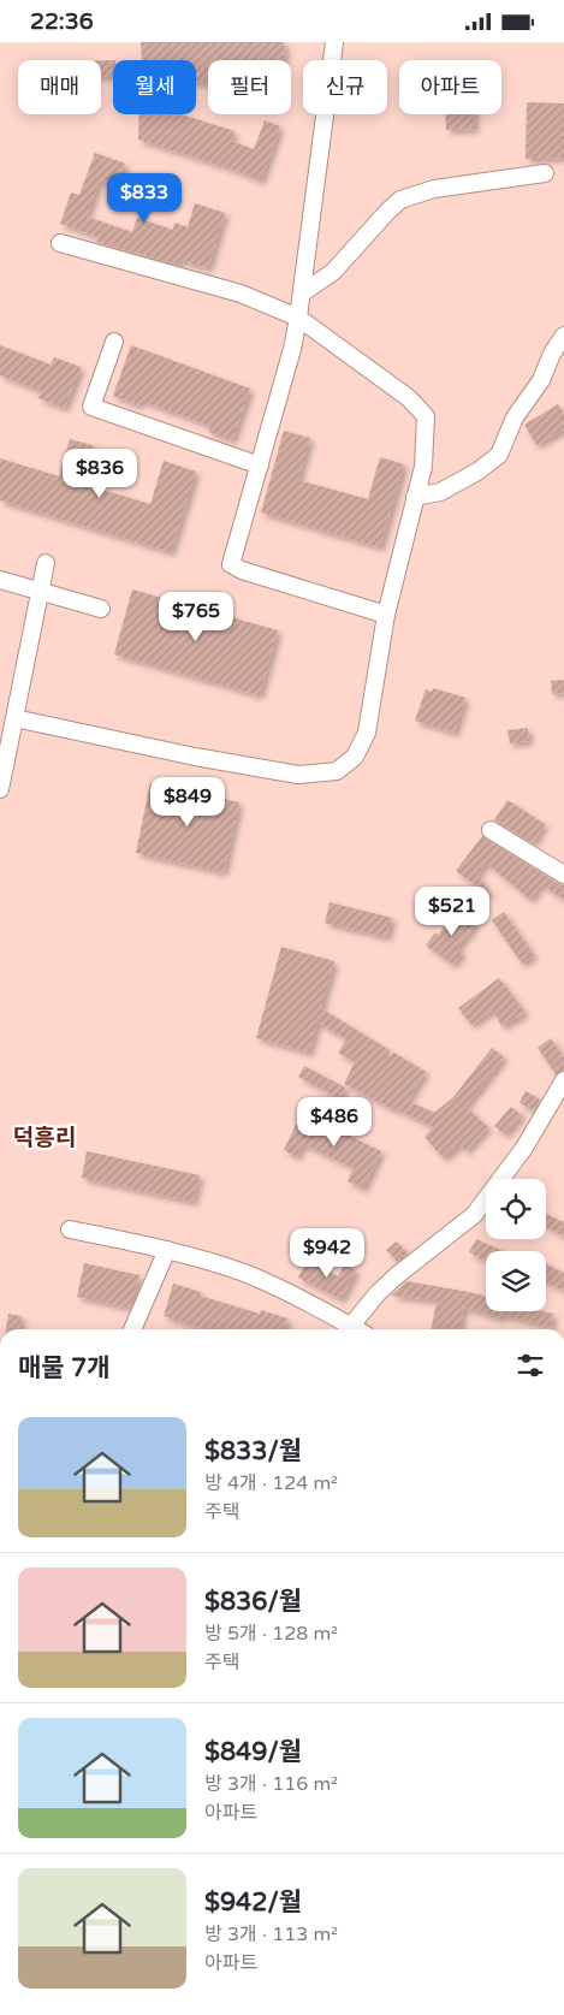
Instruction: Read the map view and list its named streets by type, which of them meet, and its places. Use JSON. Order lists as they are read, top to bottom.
{
  "districts": ["덕흥리"],
  "page": {
    "status": "22:36",
    "chip": [
      "매매",
      "월세",
      "필터",
      "신규",
      "아파트"
    ],
    "price": [
      "$833",
      "$836",
      "$765",
      "$849",
      "$521",
      "$486",
      "$942"
    ],
    "heading": "매물 7개",
    "list": [
      {
        "name": "$833/월",
        "note": "방 4개 · 124 m² · 주택"
      },
      {
        "name": "$836/월",
        "note": "방 5개 · 128 m² · 주택"
      },
      {
        "name": "$849/월",
        "note": "방 3개 · 116 m² · 아파트"
      },
      {
        "name": "$942/월",
        "note": "방 3개 · 113 m² · 아파트"
      }
    ]
  }
}
